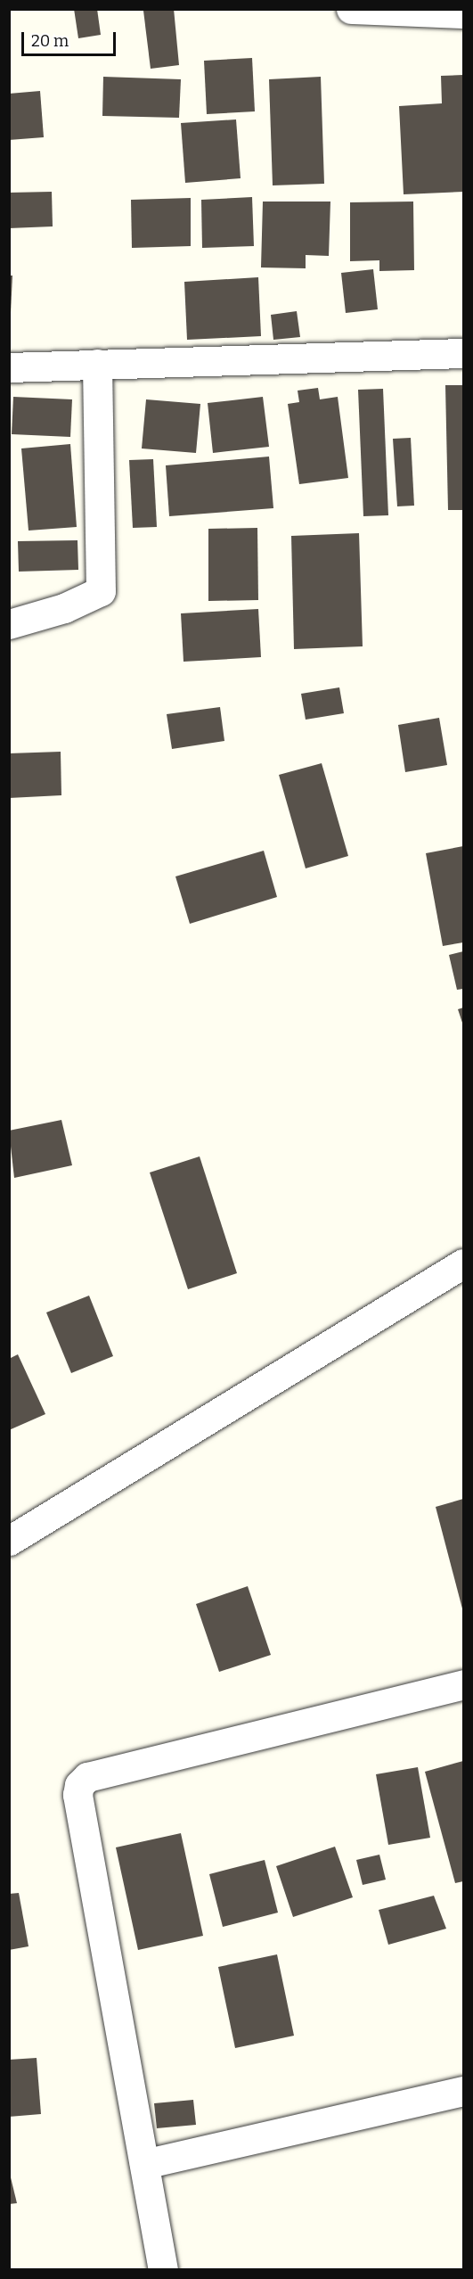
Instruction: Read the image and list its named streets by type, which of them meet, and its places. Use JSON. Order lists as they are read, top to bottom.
{
  "scale_bar": "20 m"
}
